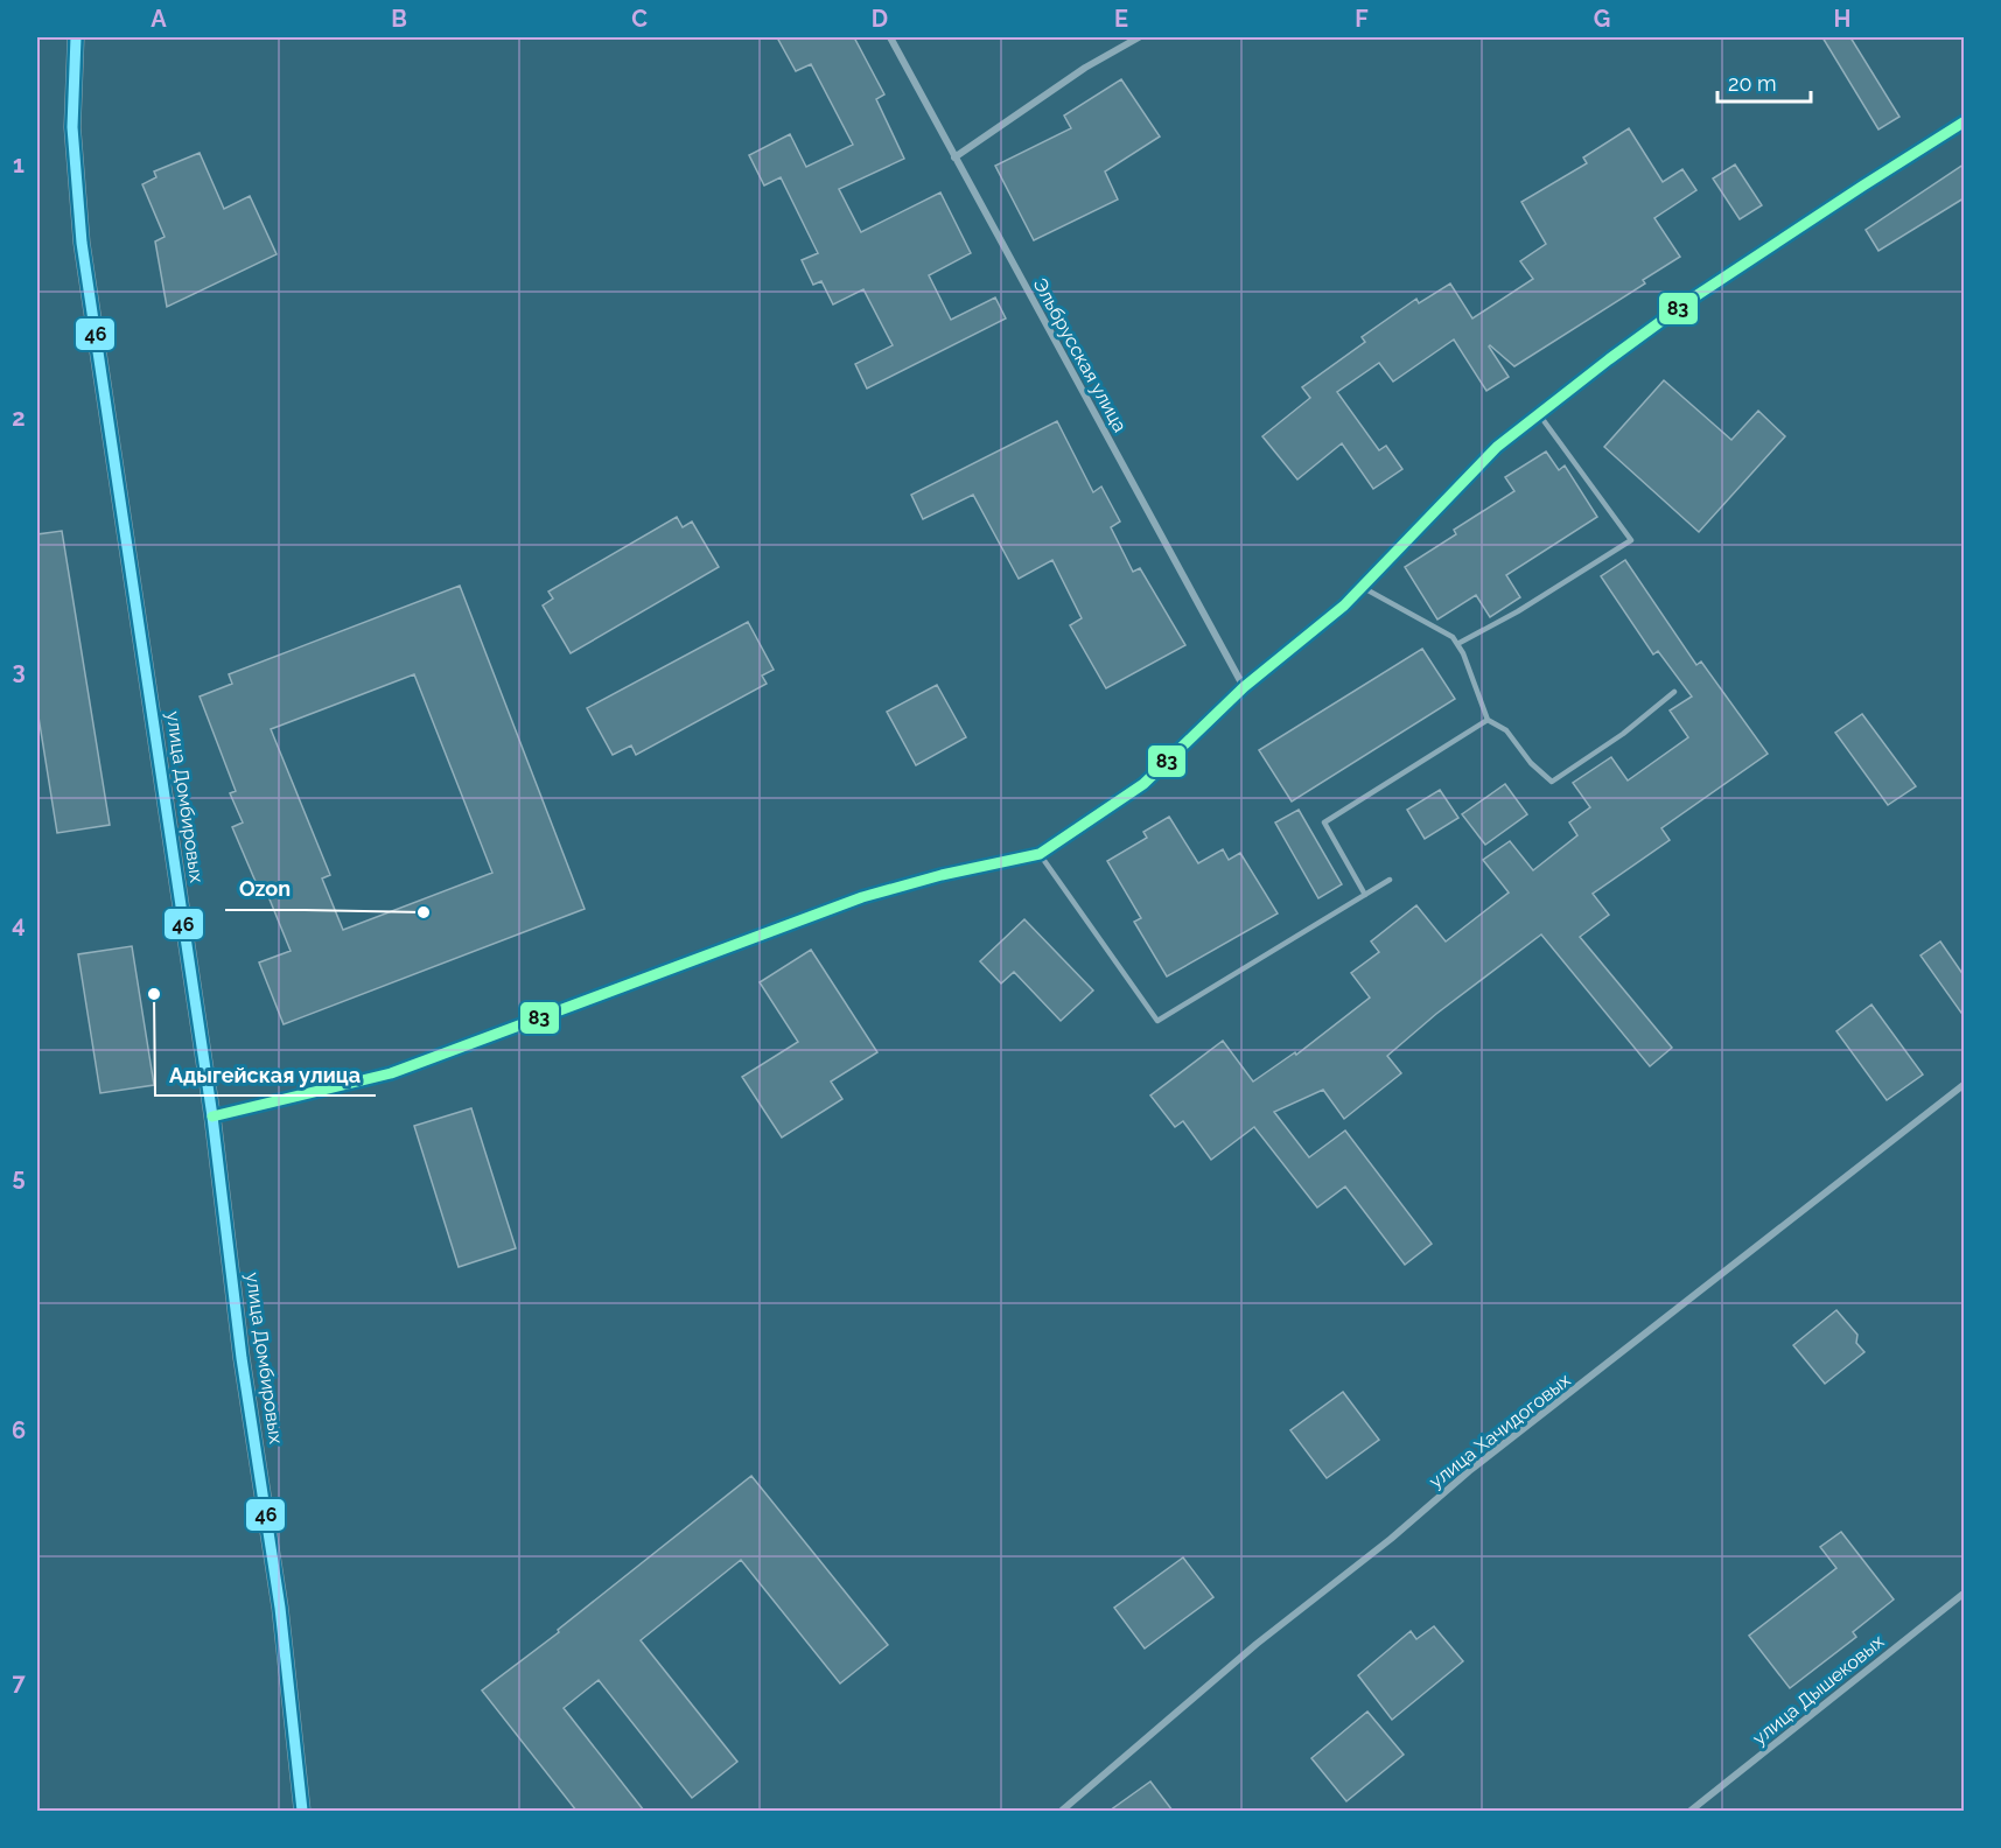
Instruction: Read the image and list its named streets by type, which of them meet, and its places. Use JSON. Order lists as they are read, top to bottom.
{
  "streets": {
    "street": [
      "Эльбрусская улица",
      "улица Домбировых",
      "улица Хачидоговых",
      "улица Дышековых"
    ]
  },
  "places": ["Ozon", "Адыгейская улица"],
  "lines": ["transit line 46", "transit line 83"],
  "scale_bar": "20 m",
  "grid": {
    "columns": [
      "A",
      "B",
      "C",
      "D",
      "E",
      "F",
      "G",
      "H"
    ],
    "rows": [
      "1",
      "2",
      "3",
      "4",
      "5",
      "6",
      "7"
    ]
  }
}
